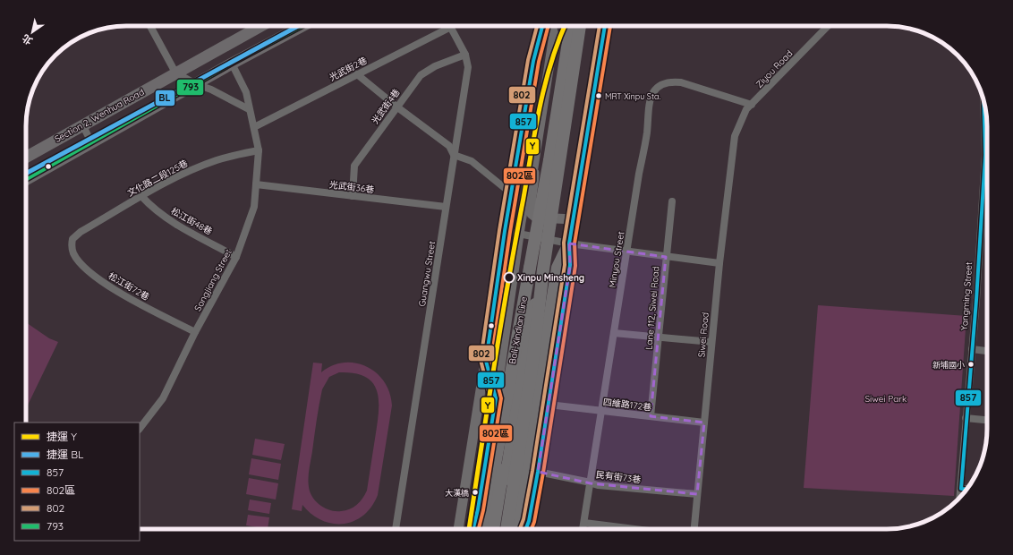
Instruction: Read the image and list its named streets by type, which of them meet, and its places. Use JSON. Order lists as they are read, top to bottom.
{
  "streets": {
    "highway": ["Bali-Xindian Line"],
    "main road": ["Section 2, Wenhua Road"],
    "street": [
      "光武街2巷",
      "Ziyou Road",
      "光武街4巷",
      "文化路二段125巷",
      "光武街36巷",
      "松江街48巷",
      "Minyou Street",
      "Guangwu Street",
      "Songjiang Street",
      "松江街72巷",
      "Yangming Street",
      "Lane 112, Siwei Road",
      "Siwei Road",
      "四維路172巷",
      "民有街73巷"
    ]
  },
  "crossings": [
    ["光武街2巷", "Guangwu Street"],
    ["光武街2巷", "Songjiang Street"],
    ["Ziyou Road", "Minyou Street"],
    ["Ziyou Road", "Siwei Road"],
    ["光武街4巷", "光武街36巷"],
    ["光武街4巷", "Guangwu Street"],
    ["文化路二段125巷", "松江街48巷"],
    ["文化路二段125巷", "Songjiang Street"],
    ["文化路二段125巷", "松江街72巷"],
    ["光武街36巷", "Guangwu Street"],
    ["光武街36巷", "Songjiang Street"],
    ["松江街48巷", "Songjiang Street"],
    ["Minyou Street", "四維路172巷"],
    ["Minyou Street", "民有街73巷"],
    ["Songjiang Street", "松江街72巷"],
    ["Lane 112, Siwei Road", "四維路172巷"],
    ["Siwei Road", "四維路172巷"],
    ["Siwei Road", "民有街73巷"]
  ],
  "parks": ["Siwei Park"],
  "places": [
    "MRT Xinpu Sta.",
    "Xinpu Minsheng",
    "新埔國小",
    "大漢橋"
  ],
  "lines": [
    "metro line Y",
    "metro line BL",
    "transit line 857",
    "transit line 802區",
    "transit line 802",
    "transit line 793"
  ],
  "legend": [
    "捷運 Y",
    "捷運 BL",
    "857",
    "802區",
    "802",
    "793"
  ],
  "north": "bottom left"
}
